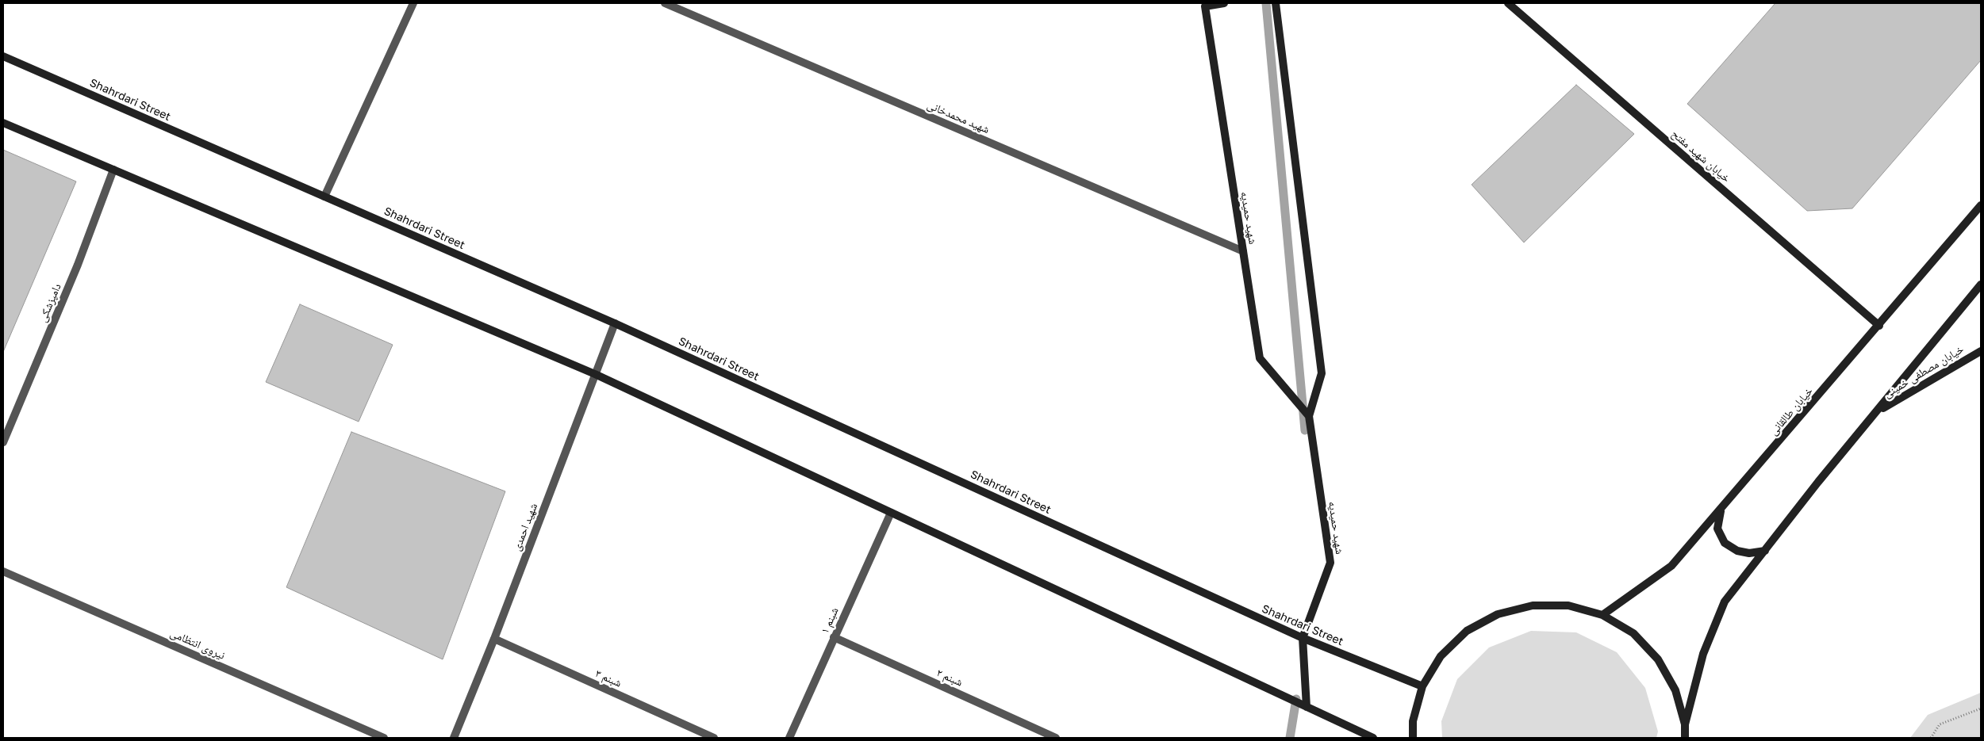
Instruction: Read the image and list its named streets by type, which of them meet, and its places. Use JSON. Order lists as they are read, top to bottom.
{
  "streets": {
    "main road": [
      "Shahrdari Street",
      "خیابان شهید مفتح",
      "شهید حمیدیه",
      "خیابان مصطفی خمینی",
      "خیابان طالقانی"
    ],
    "street": [
      "شهید محمدخانی",
      "دامپزشکی",
      "شهید احمدی",
      "شبنم ۱",
      "نیروی انتظامی",
      "شبنم ۲",
      "شبنم ۳"
    ]
  },
  "crossings": [
    ["Shahrdari Street", "شهید حمیدیه"],
    ["Shahrdari Street", "شهید احمدی"],
    ["شهید محمدخانی", "شهید حمیدیه"],
    ["خیابان شهید مفتح", "خیابان طالقانی"],
    ["شهید احمدی", "شبنم ۳"],
    ["شبنم ۱", "شبنم ۲"]
  ]
}
